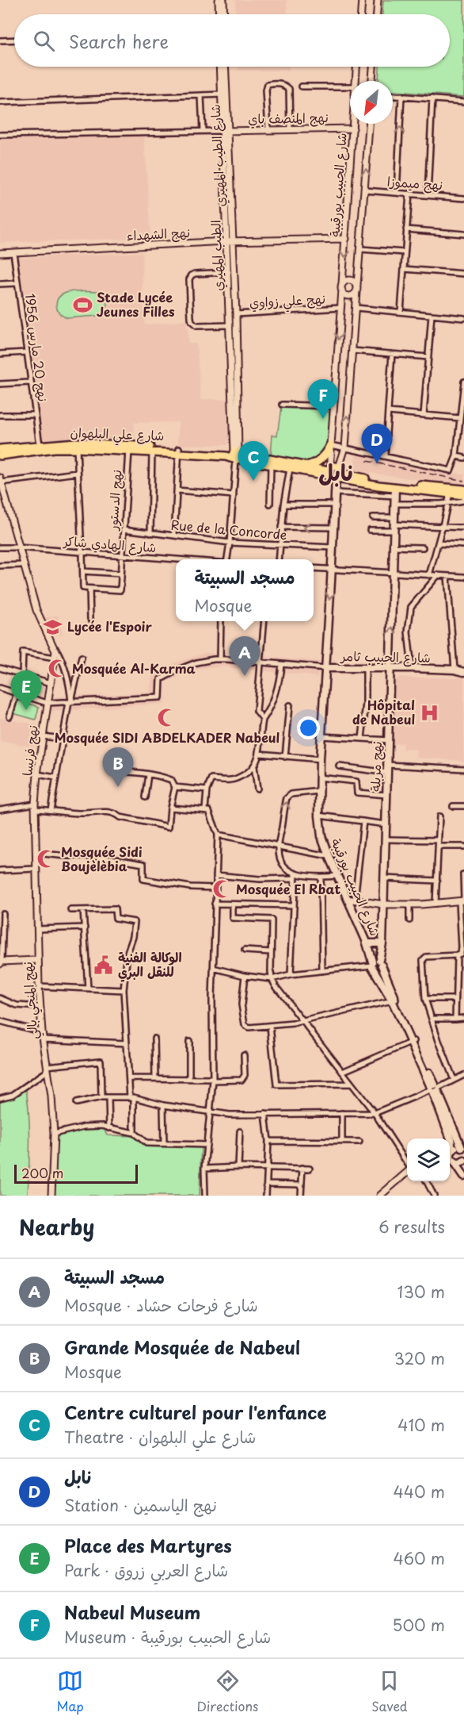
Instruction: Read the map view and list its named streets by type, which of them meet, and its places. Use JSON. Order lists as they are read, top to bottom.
{
  "streets": {
    "main road": [
      "شارع الحبيب بورقيبة",
      "شارع علي البلهوان",
      "شارع الحبيب ثامر",
      "نهج مربلة"
    ],
    "street": [
      "نهج المنصف باي",
      "شارع الطيب المهيري",
      "نهج ميموزا",
      "نهج الشهداء",
      "الطيب المهيري",
      "نهج علي زواوي",
      "نهج 20 مارس 1956",
      "نهج الدستور",
      "Rue de la Concorde",
      "شارع الهادي شاكر",
      "نهج فرنسا",
      "نهج المنجي بالي"
    ]
  },
  "crossings": [
    ["نهج المنصف باي", "شارع الطيب المهيري"],
    ["نهج المنصف باي", "شارع الحبيب بورقيبة"],
    ["شارع الطيب المهيري", "نهج الشهداء"],
    ["شارع الطيب المهيري", "الطيب المهيري"],
    ["شارع الطيب المهيري", "نهج علي زواوي"],
    ["شارع الطيب المهيري", "شارع علي البلهوان"],
    ["نهج ميموزا", "شارع الحبيب بورقيبة"],
    ["شارع الحبيب بورقيبة", "نهج الشهداء"],
    ["شارع الحبيب بورقيبة", "نهج علي زواوي"],
    ["شارع الحبيب بورقيبة", "شارع علي البلهوان"],
    ["شارع الحبيب بورقيبة", "Rue de la Concorde"],
    ["شارع الحبيب بورقيبة", "شارع الحبيب ثامر"],
    ["نهج الشهداء", "الطيب المهيري"],
    ["نهج الشهداء", "نهج 20 مارس 1956"],
    ["الطيب المهيري", "شارع علي البلهوان"],
    ["نهج 20 مارس 1956", "شارع علي البلهوان"],
    ["شارع علي البلهوان", "نهج الدستور"],
    ["نهج الدستور", "Rue de la Concorde"],
    ["نهج الدستور", "شارع الهادي شاكر"],
    ["شارع الحبيب ثامر", "نهج مربلة"],
    ["نهج فرنسا", "نهج المنجي بالي"]
  ],
  "districts": ["نابل"],
  "places": {
    "sports": ["Stade Lycée Jeunes Filles"],
    "school or university": ["Lycée l'Espoir"],
    "mosque": [
      "Mosquée Al-Karma",
      "Mosquée SIDI ABDELKADER Nabeul",
      "Mosquée Sidi Boujèlèbia",
      "Mosquée El Rbat"
    ],
    "hospital": ["Hôpital de Nabeul"],
    "public building": ["الوكالة الفنية للنقل البري"]
  },
  "scale_bar": "200 m",
  "north": "bottom left",
  "page": {
    "search": "Search here",
    "pins": [
      "F",
      "D",
      "C",
      "A",
      "E",
      "B"
    ],
    "popup": ["مسجد السبيتة", "Mosque"],
    "scale": "200 m",
    "heading": ["Nearby", "6 results"],
    "list": [
      {
        "mark": "A",
        "name": "مسجد السبيتة",
        "note": "Mosque · شارع فرحات حشاد",
        "value": "130 m"
      },
      {
        "mark": "B",
        "name": "Grande Mosquée de Nabeul",
        "note": "Mosque",
        "value": "320 m"
      },
      {
        "mark": "C",
        "name": "Centre culturel pour l'enfance",
        "note": "Theatre · شارع علي البلهوان",
        "value": "410 m"
      },
      {
        "mark": "D",
        "name": "نابل",
        "note": "Station · نهج الياسمين",
        "value": "440 m"
      },
      {
        "mark": "E",
        "name": "Place des Martyres",
        "note": "Park · شارع العربي زروق",
        "value": "460 m"
      },
      {
        "mark": "F",
        "name": "Nabeul Museum",
        "note": "Museum · شارع الحبيب بورقيبة",
        "value": "500 m"
      }
    ],
    "nav": ["Map", "Directions", "Saved"]
  }
}
